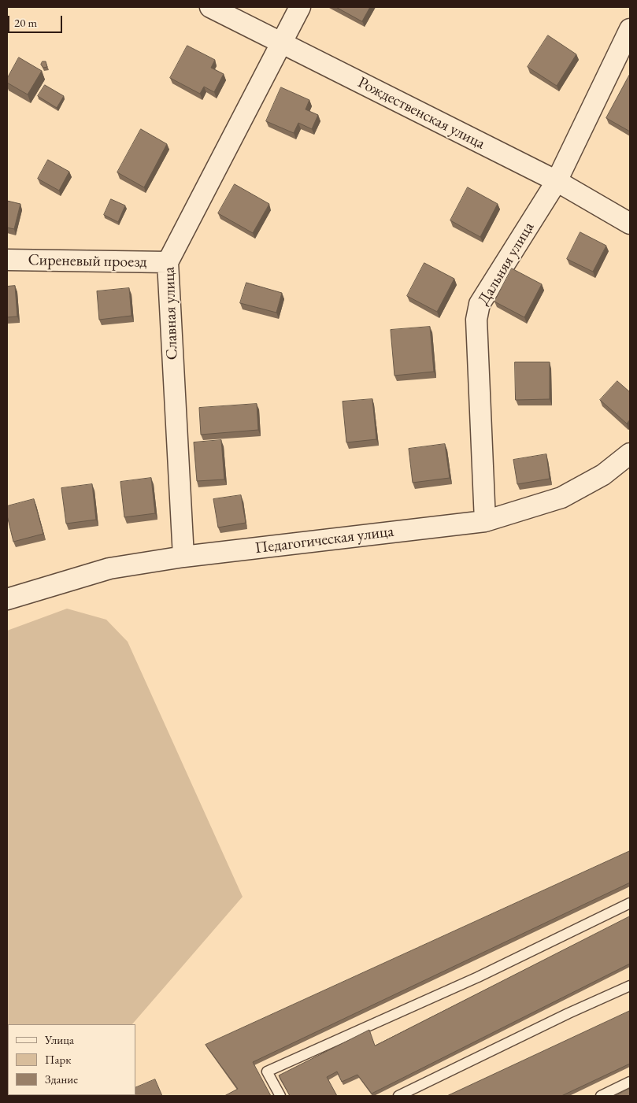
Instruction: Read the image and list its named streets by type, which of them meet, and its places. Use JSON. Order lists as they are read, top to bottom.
{
  "streets": {
    "street": [
      "Рождественская улица",
      "Сиреневый проезд",
      "Дальняя улица",
      "Славная улица",
      "Педагогическая улица"
    ]
  },
  "crossings": [
    ["Рождественская улица", "Дальняя улица"],
    ["Рождественская улица", "Славная улица"],
    ["Сиреневый проезд", "Славная улица"],
    ["Дальняя улица", "Педагогическая улица"],
    ["Славная улица", "Педагогическая улица"]
  ],
  "legend": ["Улица", "Парк", "Здание"],
  "scale_bar": "20 m"
}
